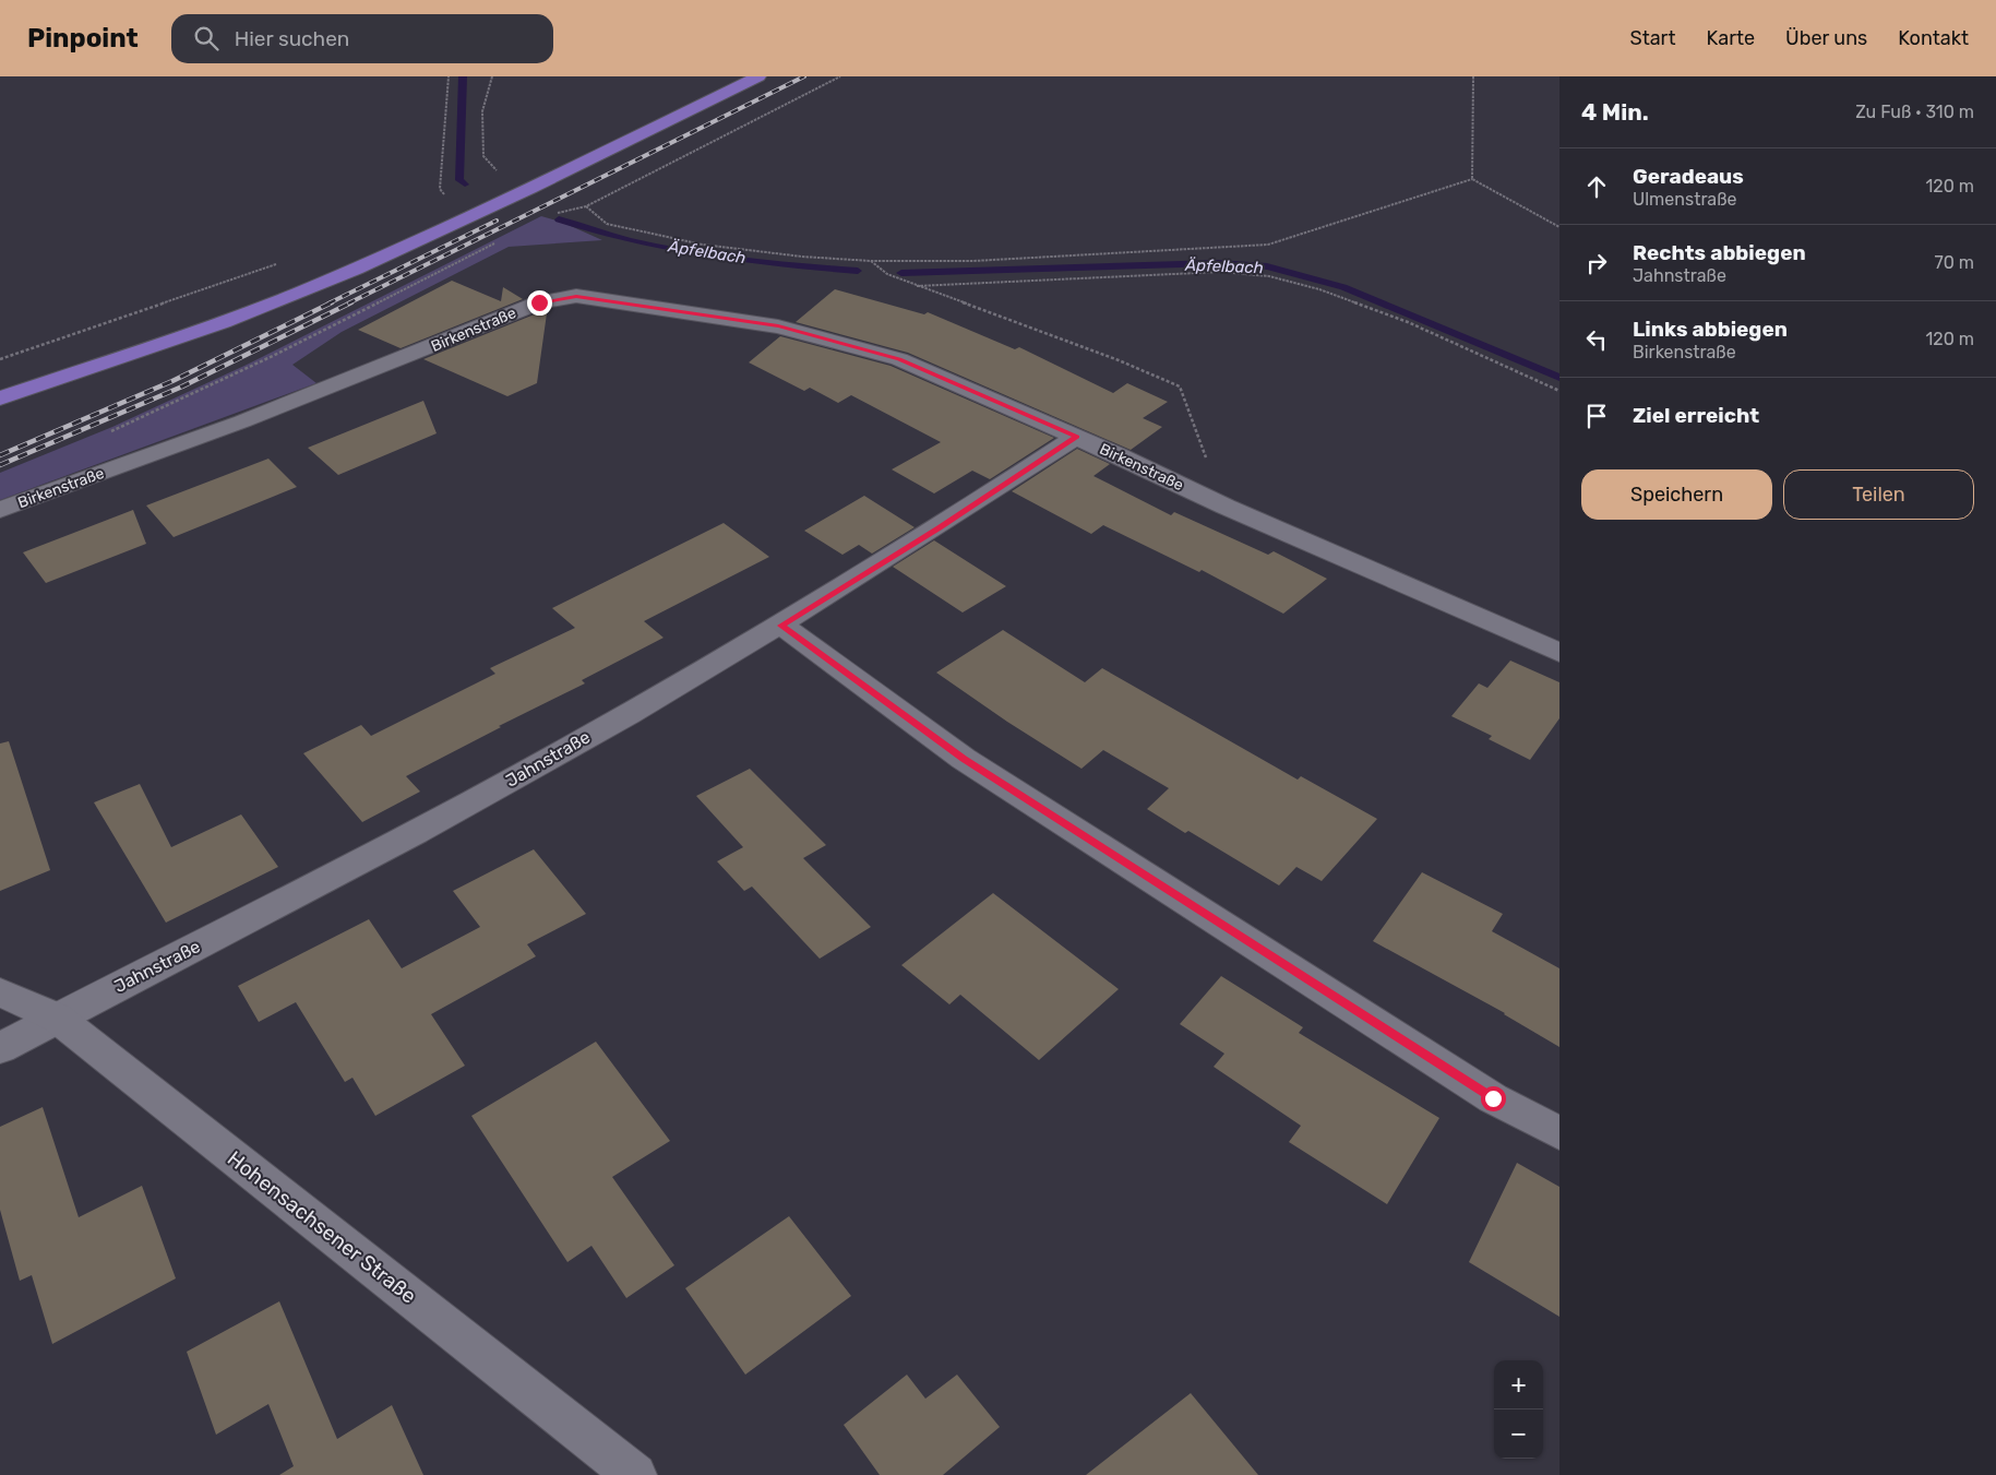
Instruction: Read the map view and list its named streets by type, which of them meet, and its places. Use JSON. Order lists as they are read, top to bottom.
{
  "streets": {
    "street": ["Birkenstraße", "Jahnstraße", "Hohensachsener Straße"]
  },
  "crossings": [
    ["Birkenstraße", "Jahnstraße"],
    ["Jahnstraße", "Hohensachsener Straße"]
  ],
  "water": ["Äpfelbach"],
  "page": {
    "header": "Pinpoint",
    "search": "Hier suchen",
    "nav": [
      "Start",
      "Karte",
      "Über uns",
      "Kontakt"
    ],
    "heading": ["4 Min.", "Zu Fuß · 310 m"],
    "list": [
      ["Geradeaus", "Ulmenstraße", "120 m"],
      ["Rechts abbiegen", "Jahnstraße", "70 m"],
      ["Links abbiegen", "Birkenstraße", "120 m"],
      "Ziel erreicht"
    ],
    "buttons": ["Speichern", "Teilen"],
    "map_buttons": ["+", "−"]
  }
}
